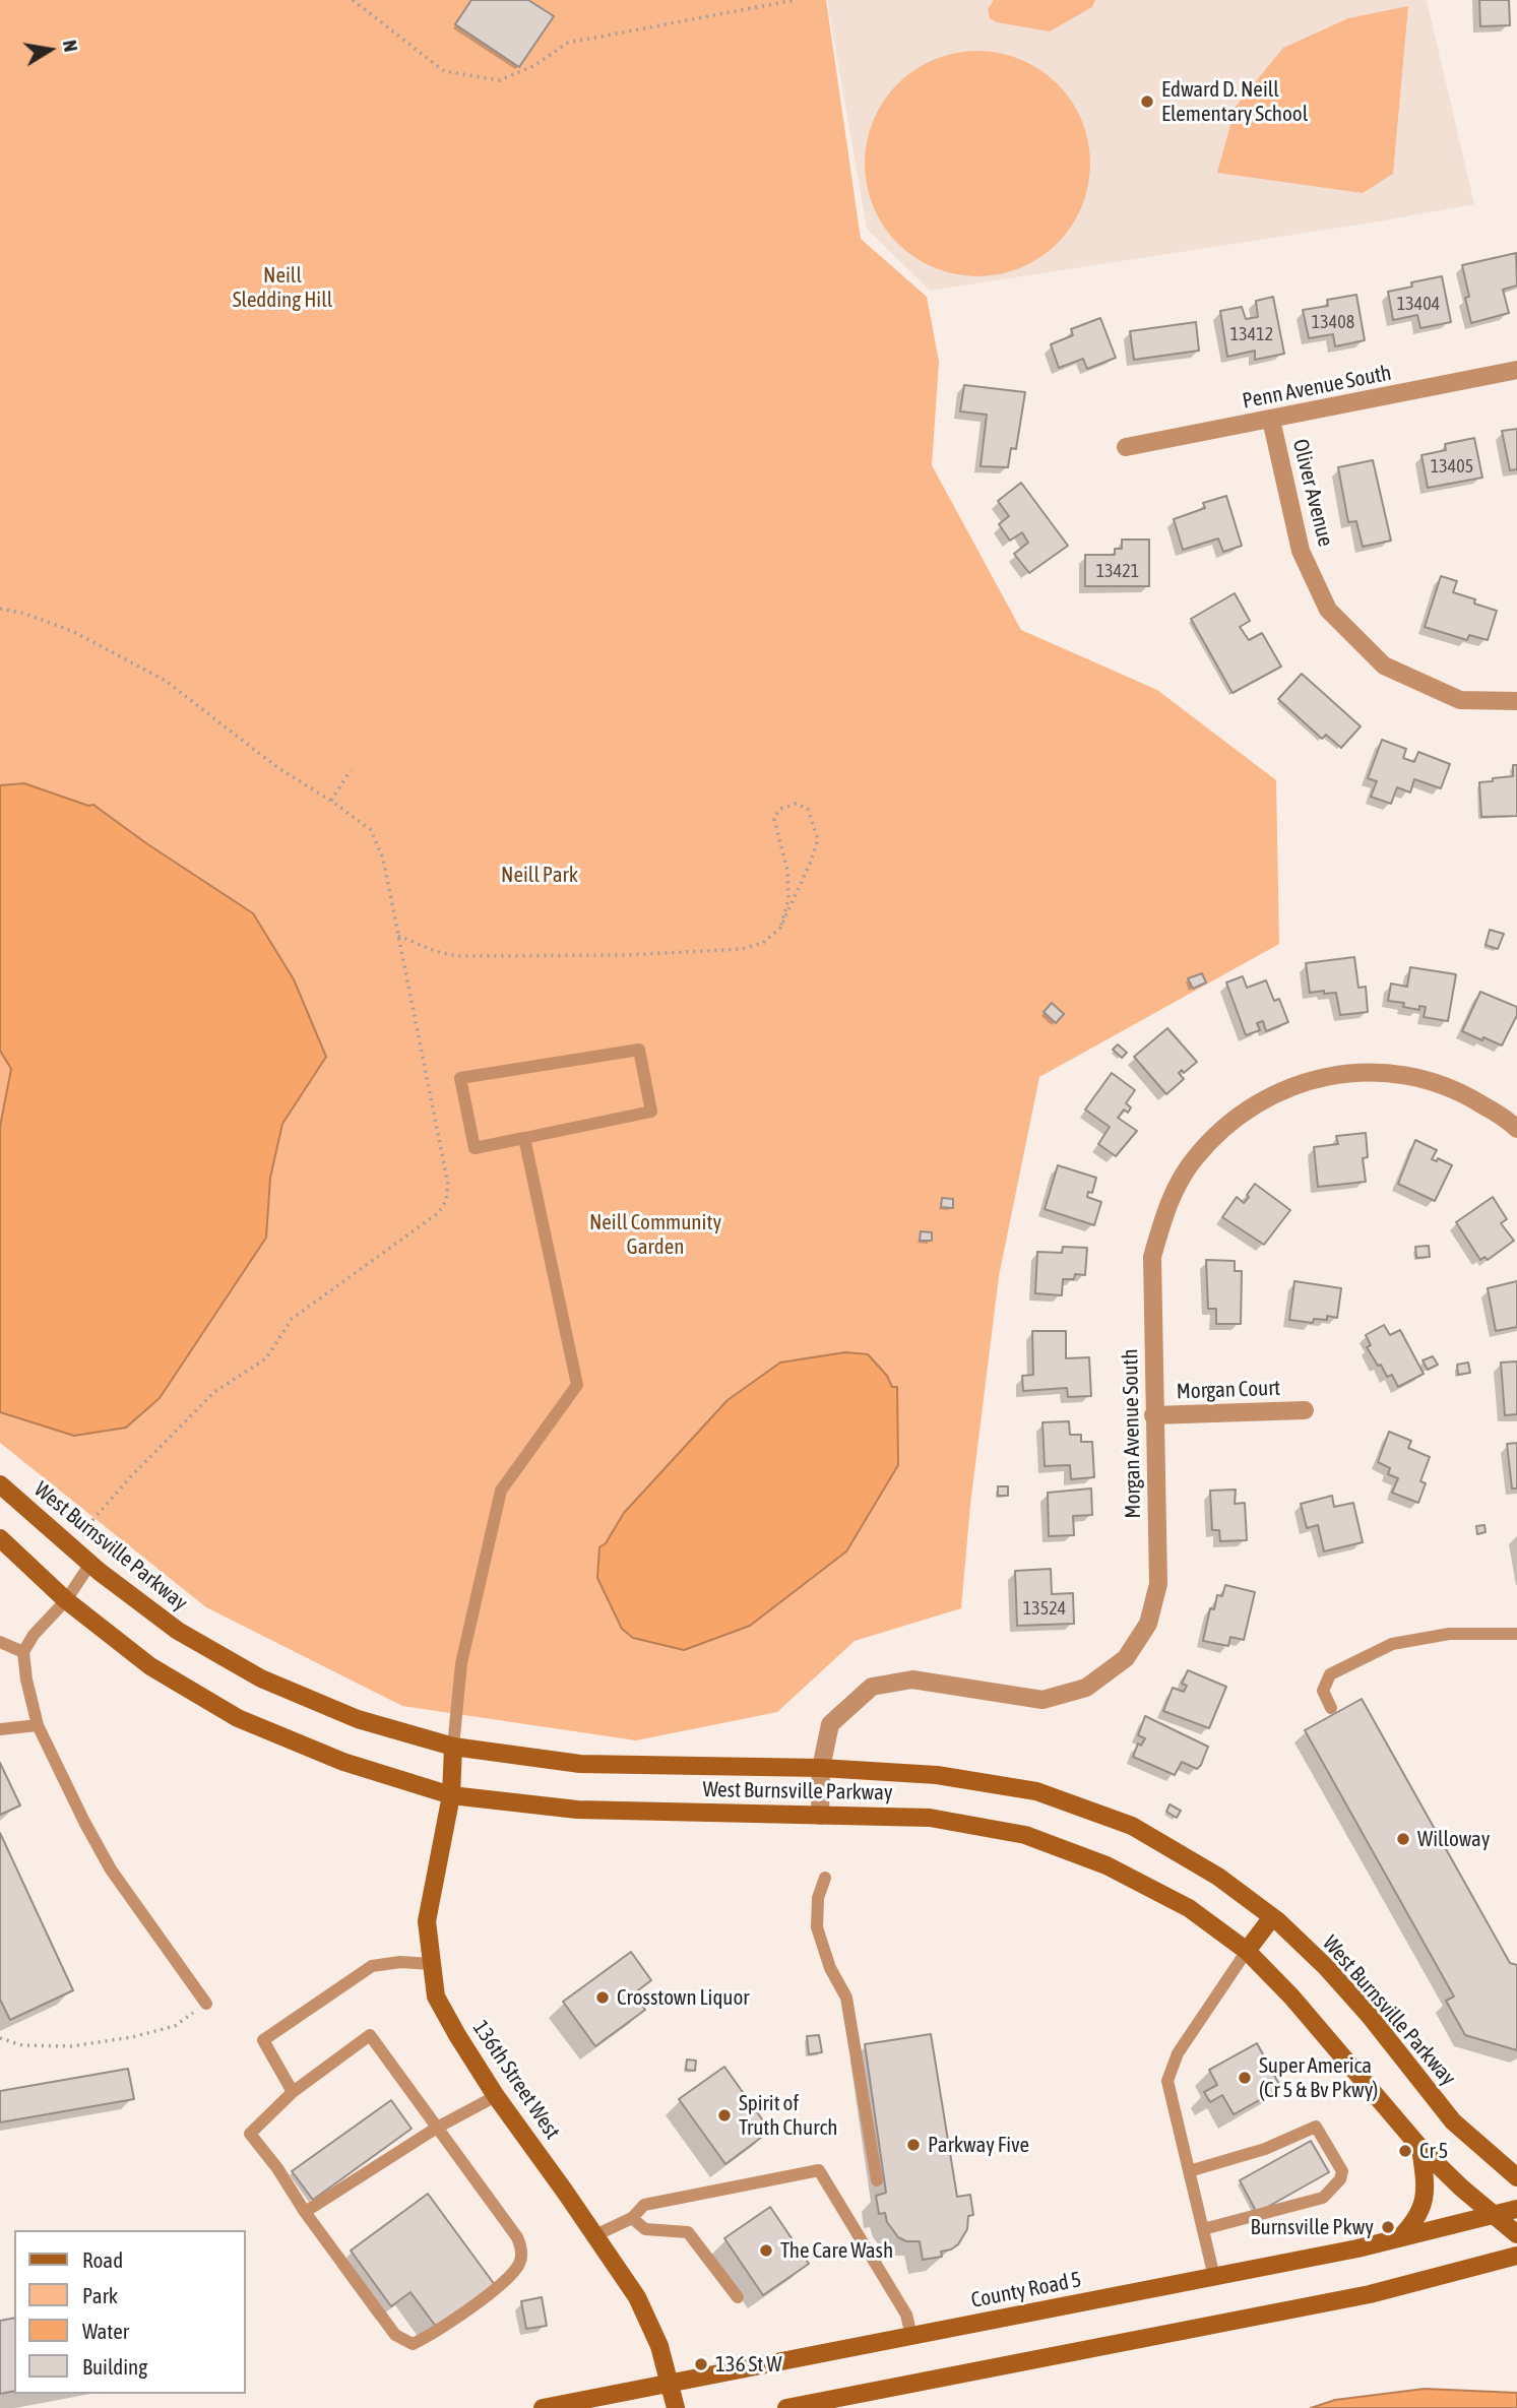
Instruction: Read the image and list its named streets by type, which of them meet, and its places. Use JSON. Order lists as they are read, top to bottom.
{
  "streets": {
    "street": [
      "Penn Avenue South",
      "Oliver Avenue",
      "Morgan Court",
      "Morgan Avenue South",
      "West Burnsville Parkway",
      "136th Street West",
      "County Road 5"
    ]
  },
  "crossings": [
    ["Penn Avenue South", "Oliver Avenue"],
    ["Morgan Court", "Morgan Avenue South"],
    ["Morgan Avenue South", "West Burnsville Parkway"],
    ["West Burnsville Parkway", "136th Street West"],
    ["West Burnsville Parkway", "County Road 5"],
    ["136th Street West", "County Road 5"]
  ],
  "parks": ["Neill Sledding Hill", "Neill Park", "Neill Community Garden"],
  "places": [
    "Edward D. Neill Elementary School",
    "Willoway",
    "Crosstown Liquor",
    "Super America (Cr 5 & Bv Pkwy)",
    "Spirit of Truth Church",
    "Parkway Five",
    "Cr 5",
    "Burnsville Pkwy",
    "The Care Wash",
    "136 St W"
  ],
  "house_numbers": [
    "13404",
    "13408",
    "13412",
    "13405",
    "13421",
    "13524"
  ],
  "legend": [
    "Road",
    "Park",
    "Water",
    "Building"
  ],
  "north": "right"
}
